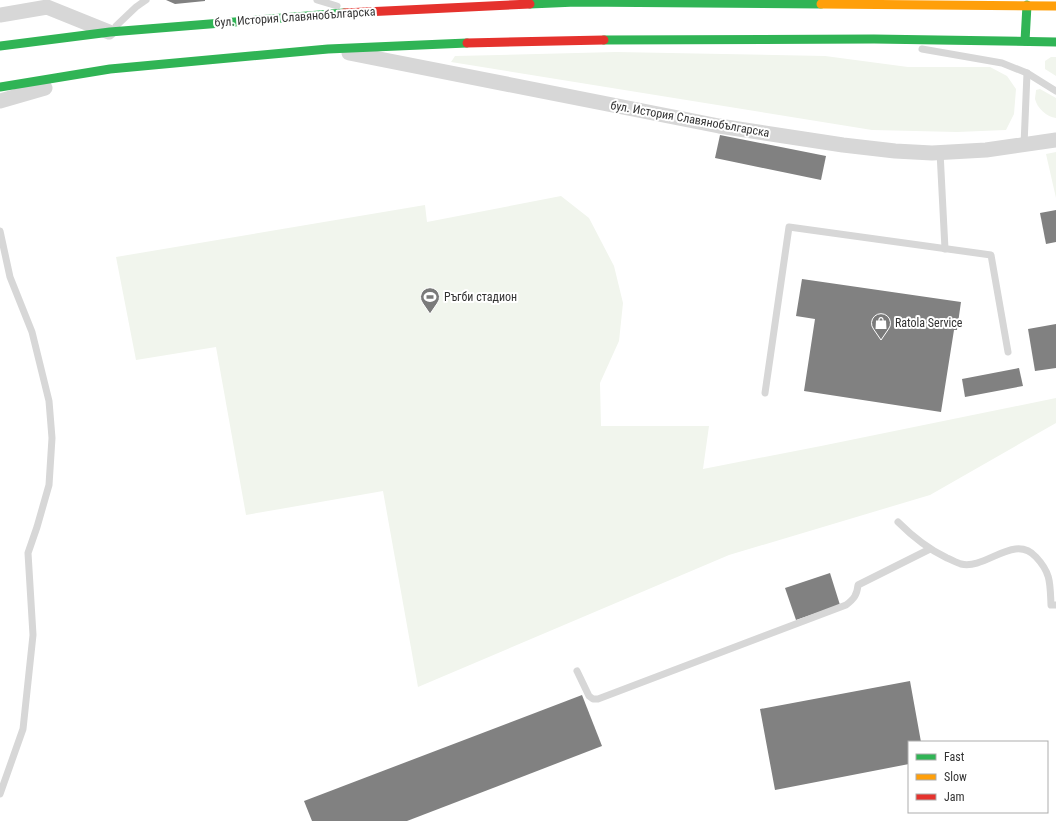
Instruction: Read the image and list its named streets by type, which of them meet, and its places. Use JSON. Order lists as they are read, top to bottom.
{
  "streets": {
    "main road": ["бул. История Славянобългарска"]
  },
  "places": {
    "sports": ["Ръгби стадион"],
    "shop": ["Ratola Service"]
  },
  "legend": ["Fast", "Slow", "Jam"]
}
